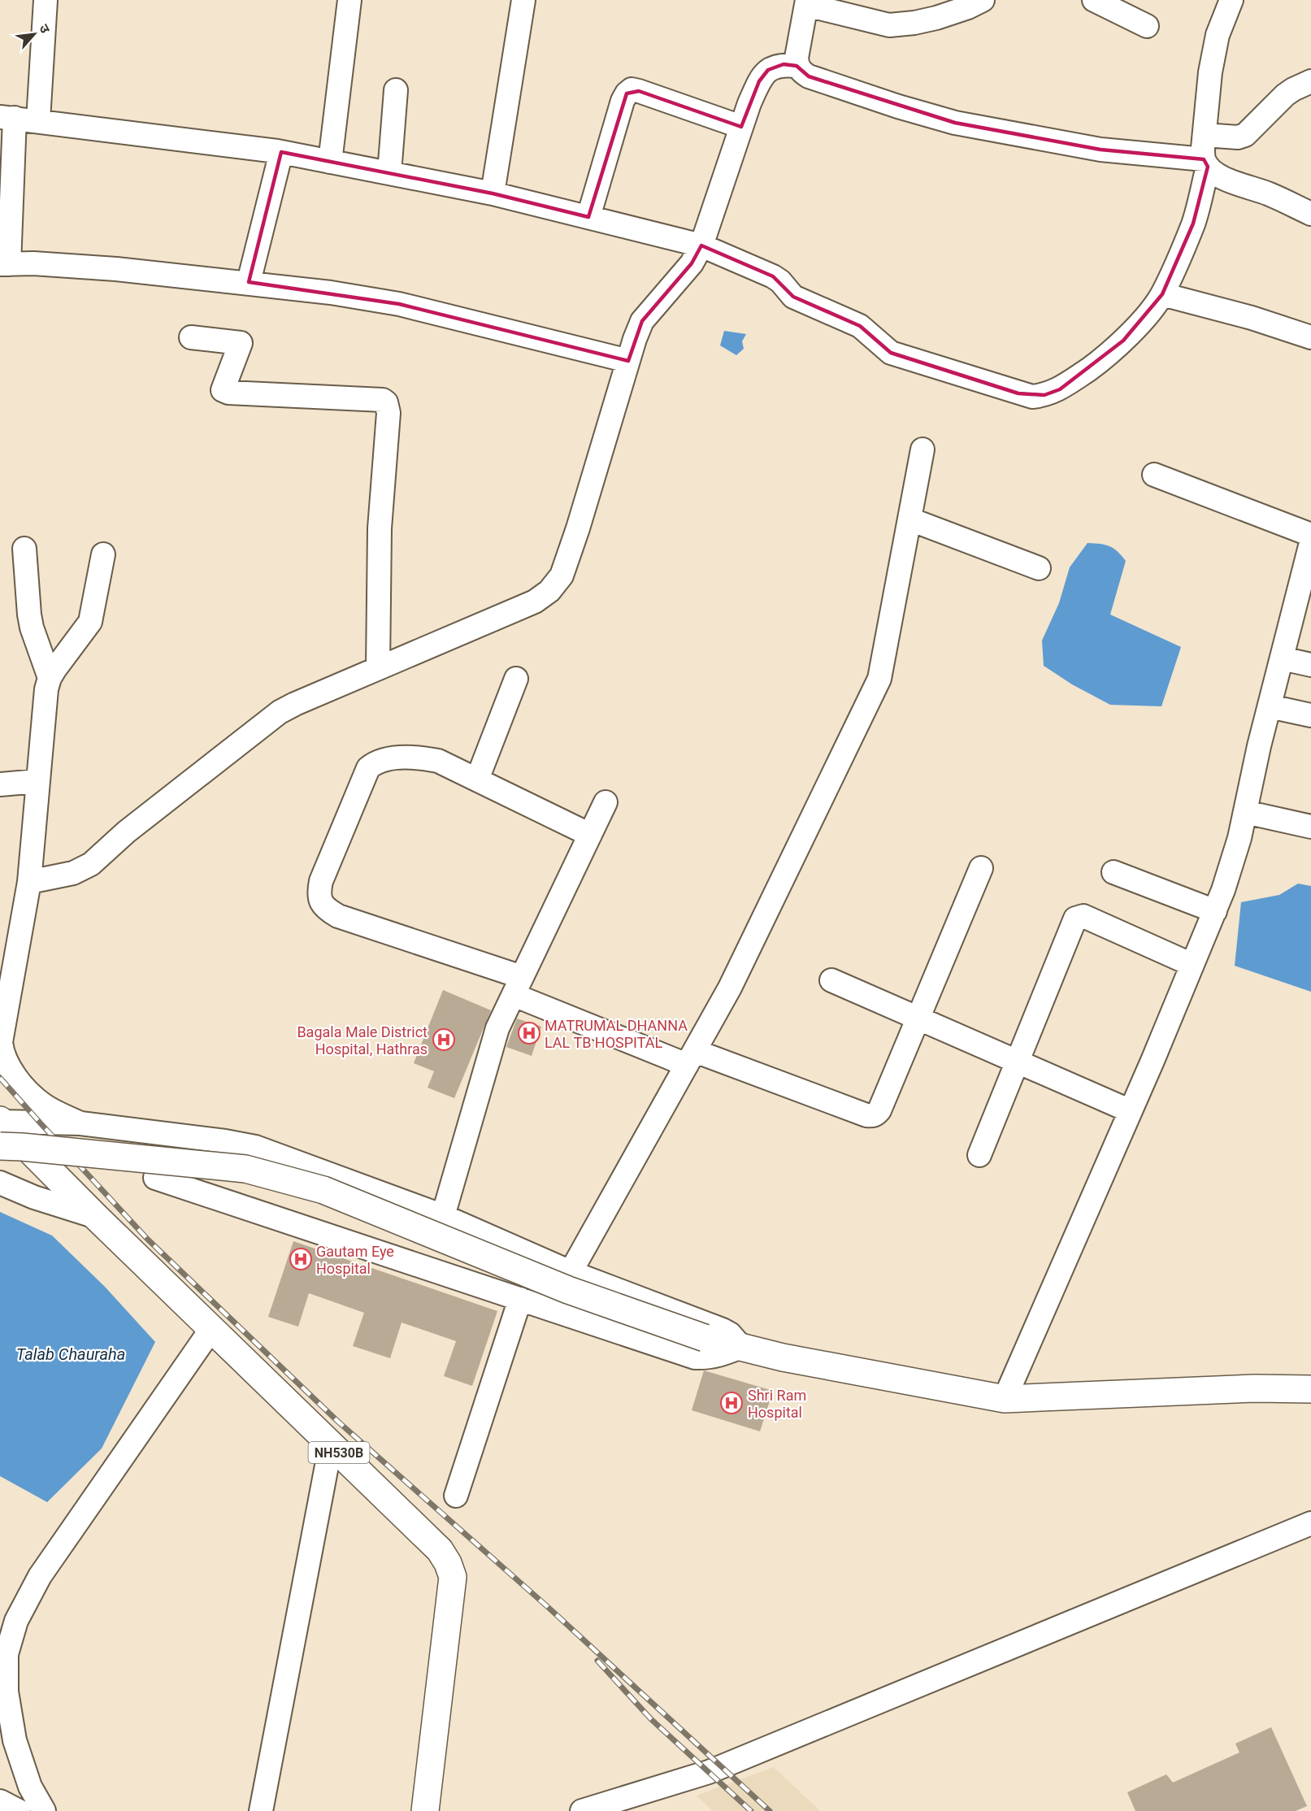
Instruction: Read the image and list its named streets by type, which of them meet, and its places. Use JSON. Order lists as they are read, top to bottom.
{
  "streets": {
    "main road": ["NH530B"]
  },
  "water": ["Talab Chauraha"],
  "places": {
    "hospital": [
      "MATRUMAL DHANNA LAL TB HOSPITAL",
      "Bagala Male District Hospital, Hathras",
      "Gautam Eye Hospital",
      "Shri Ram Hospital"
    ]
  },
  "north": "top right"
}
